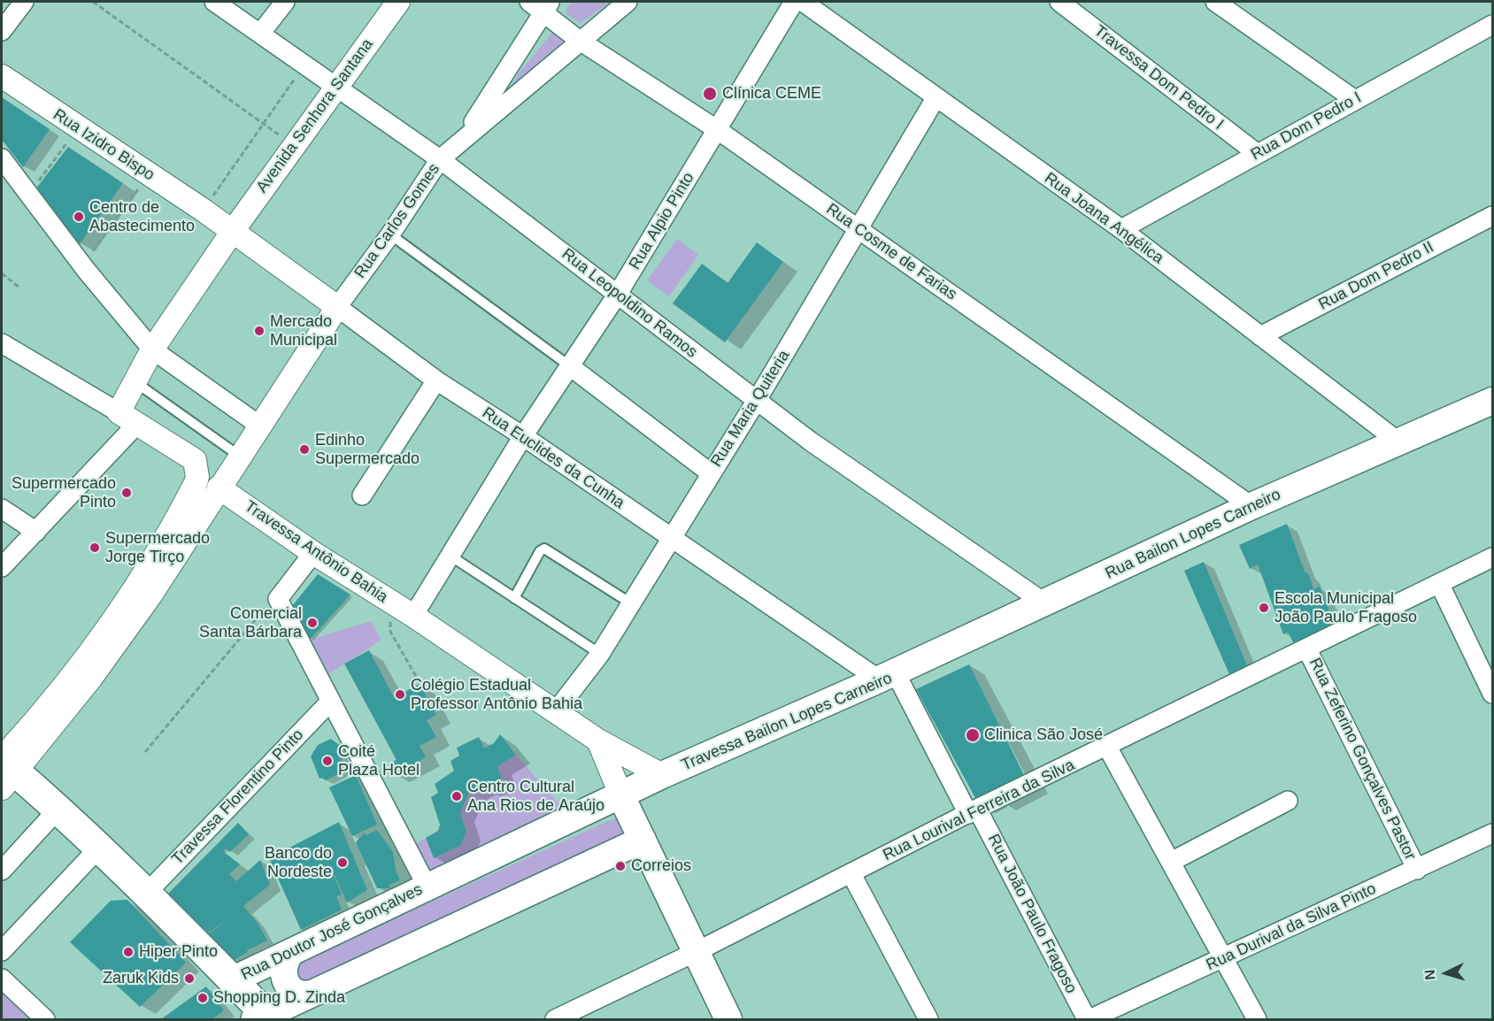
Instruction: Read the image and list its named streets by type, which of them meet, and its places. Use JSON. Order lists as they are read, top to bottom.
{
  "streets": {
    "main road": ["Rua Bailon Lopes Carneiro", "Travessa Bailon Lopes Carneiro", "Rua Doutor José Gonçalves"],
    "street": [
      "Travessa Dom Pedro I",
      "Avenida Senhora Santana",
      "Rua Dom Pedro I",
      "Rua Izidro Bispo",
      "Rua Joana Angélica",
      "Rua Carlos Gomes",
      "Rua Alpio Pinto",
      "Rua Cosme de Farias",
      "Rua Dom Pedro II",
      "Rua Leopoldino Ramos",
      "Rua Maria Quiteria",
      "Rua Euclides da Cunha",
      "Travessa Antônio Bahia",
      "Rua Zeferino Gonçalves Pastor",
      "Travessa Florentino Pinto",
      "Rua Lourival Ferreira da Silva",
      "Rua João Paulo Fragoso",
      "Rua Durival da Silva Pinto"
    ]
  },
  "crossings": [
    ["Travessa Dom Pedro I", "Rua Dom Pedro I"],
    ["Avenida Senhora Santana", "Rua Izidro Bispo"],
    ["Avenida Senhora Santana", "Rua Leopoldino Ramos"],
    ["Avenida Senhora Santana", "Rua Euclides da Cunha"],
    ["Rua Dom Pedro I", "Rua Joana Angélica"],
    ["Rua Izidro Bispo", "Rua Euclides da Cunha"],
    ["Rua Joana Angélica", "Rua Alpio Pinto"],
    ["Rua Joana Angélica", "Rua Dom Pedro II"],
    ["Rua Joana Angélica", "Rua Maria Quiteria"],
    ["Rua Joana Angélica", "Rua Bailon Lopes Carneiro"],
    ["Rua Carlos Gomes", "Rua Cosme de Farias"],
    ["Rua Carlos Gomes", "Rua Leopoldino Ramos"],
    ["Rua Carlos Gomes", "Rua Euclides da Cunha"],
    ["Rua Carlos Gomes", "Travessa Antônio Bahia"],
    ["Rua Alpio Pinto", "Rua Cosme de Farias"],
    ["Rua Alpio Pinto", "Rua Leopoldino Ramos"],
    ["Rua Alpio Pinto", "Rua Euclides da Cunha"],
    ["Rua Cosme de Farias", "Rua Maria Quiteria"],
    ["Rua Cosme de Farias", "Rua Bailon Lopes Carneiro"],
    ["Rua Leopoldino Ramos", "Rua Maria Quiteria"],
    ["Rua Leopoldino Ramos", "Rua Bailon Lopes Carneiro"],
    ["Rua Maria Quiteria", "Rua Euclides da Cunha"],
    ["Rua Maria Quiteria", "Travessa Antônio Bahia"],
    ["Rua Euclides da Cunha", "Rua Bailon Lopes Carneiro"],
    ["Rua Euclides da Cunha", "Travessa Bailon Lopes Carneiro"],
    ["Rua Bailon Lopes Carneiro", "Travessa Bailon Lopes Carneiro"],
    ["Travessa Antônio Bahia", "Travessa Bailon Lopes Carneiro"],
    ["Travessa Bailon Lopes Carneiro", "Rua Lourival Ferreira da Silva"],
    ["Travessa Bailon Lopes Carneiro", "Rua João Paulo Fragoso"],
    ["Travessa Bailon Lopes Carneiro", "Rua Doutor José Gonçalves"],
    ["Rua Zeferino Gonçalves Pastor", "Rua Lourival Ferreira da Silva"],
    ["Rua Zeferino Gonçalves Pastor", "Rua Durival da Silva Pinto"],
    ["Rua Lourival Ferreira da Silva", "Rua João Paulo Fragoso"],
    ["Rua João Paulo Fragoso", "Rua Durival da Silva Pinto"]
  ],
  "places": [
    "Clínica CEME",
    "Centro de Abastecimento",
    "Mercado Municipal",
    "Edinho Supermercado",
    "Supermercado Pinto",
    "Supermercado Jorge Tirço",
    "Escola Municipal João Paulo Fragoso",
    "Comercial Santa Bárbara",
    "Colégio Estadual Professor Antônio Bahia",
    "Clinica São José",
    "Coité Plaza Hotel",
    "Centro Cultural Ana Rios de Araújo",
    "Banco do Nordeste",
    "Correios",
    "Hiper Pinto",
    "Zaruk Kids",
    "Shopping D. Zinda"
  ],
  "north": "left"
}
